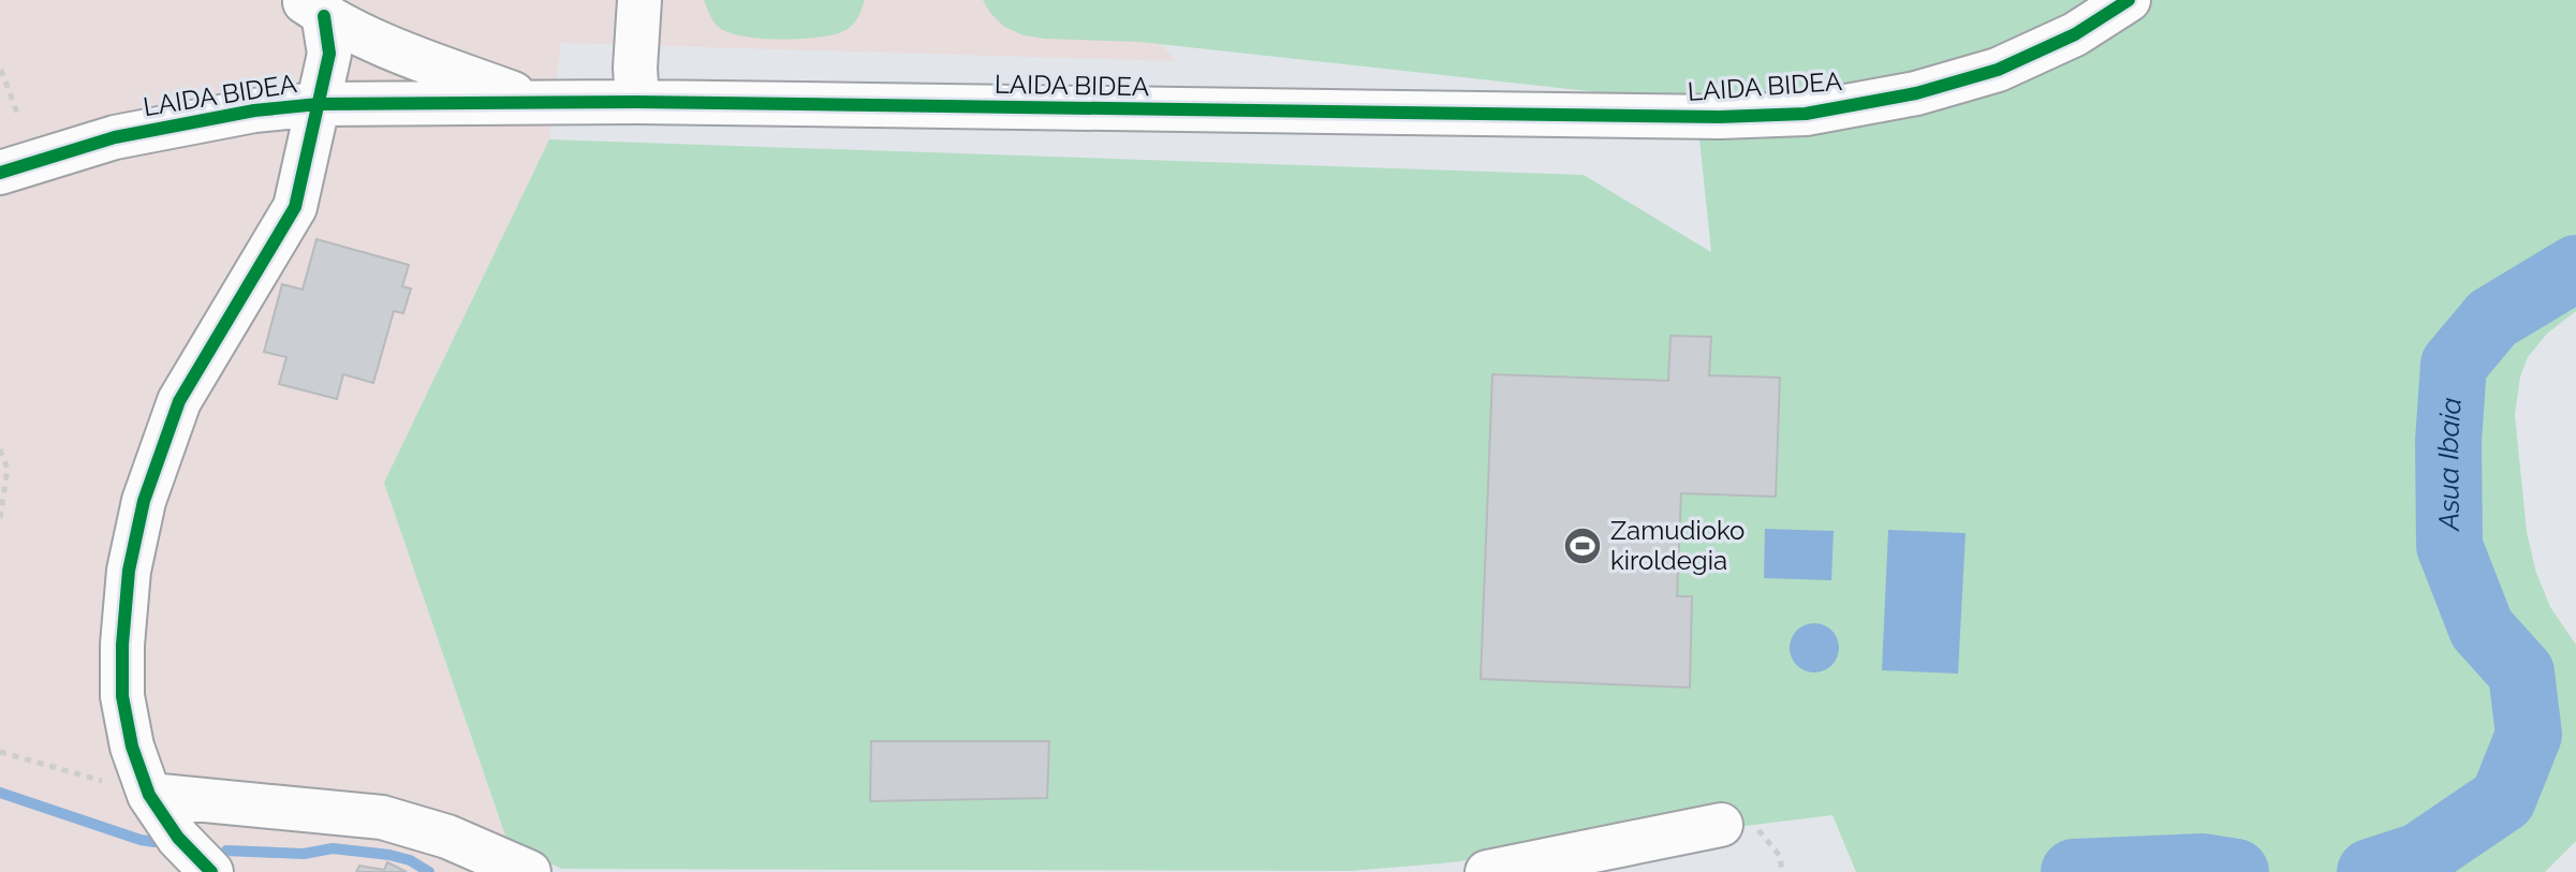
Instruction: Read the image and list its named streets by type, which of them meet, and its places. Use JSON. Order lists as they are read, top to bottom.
{
  "streets": {
    "street": ["LAIDA BIDEA"]
  },
  "water": ["Asua Ibaia"],
  "places": {
    "sports": ["Zamudioko kiroldegia"]
  }
}
